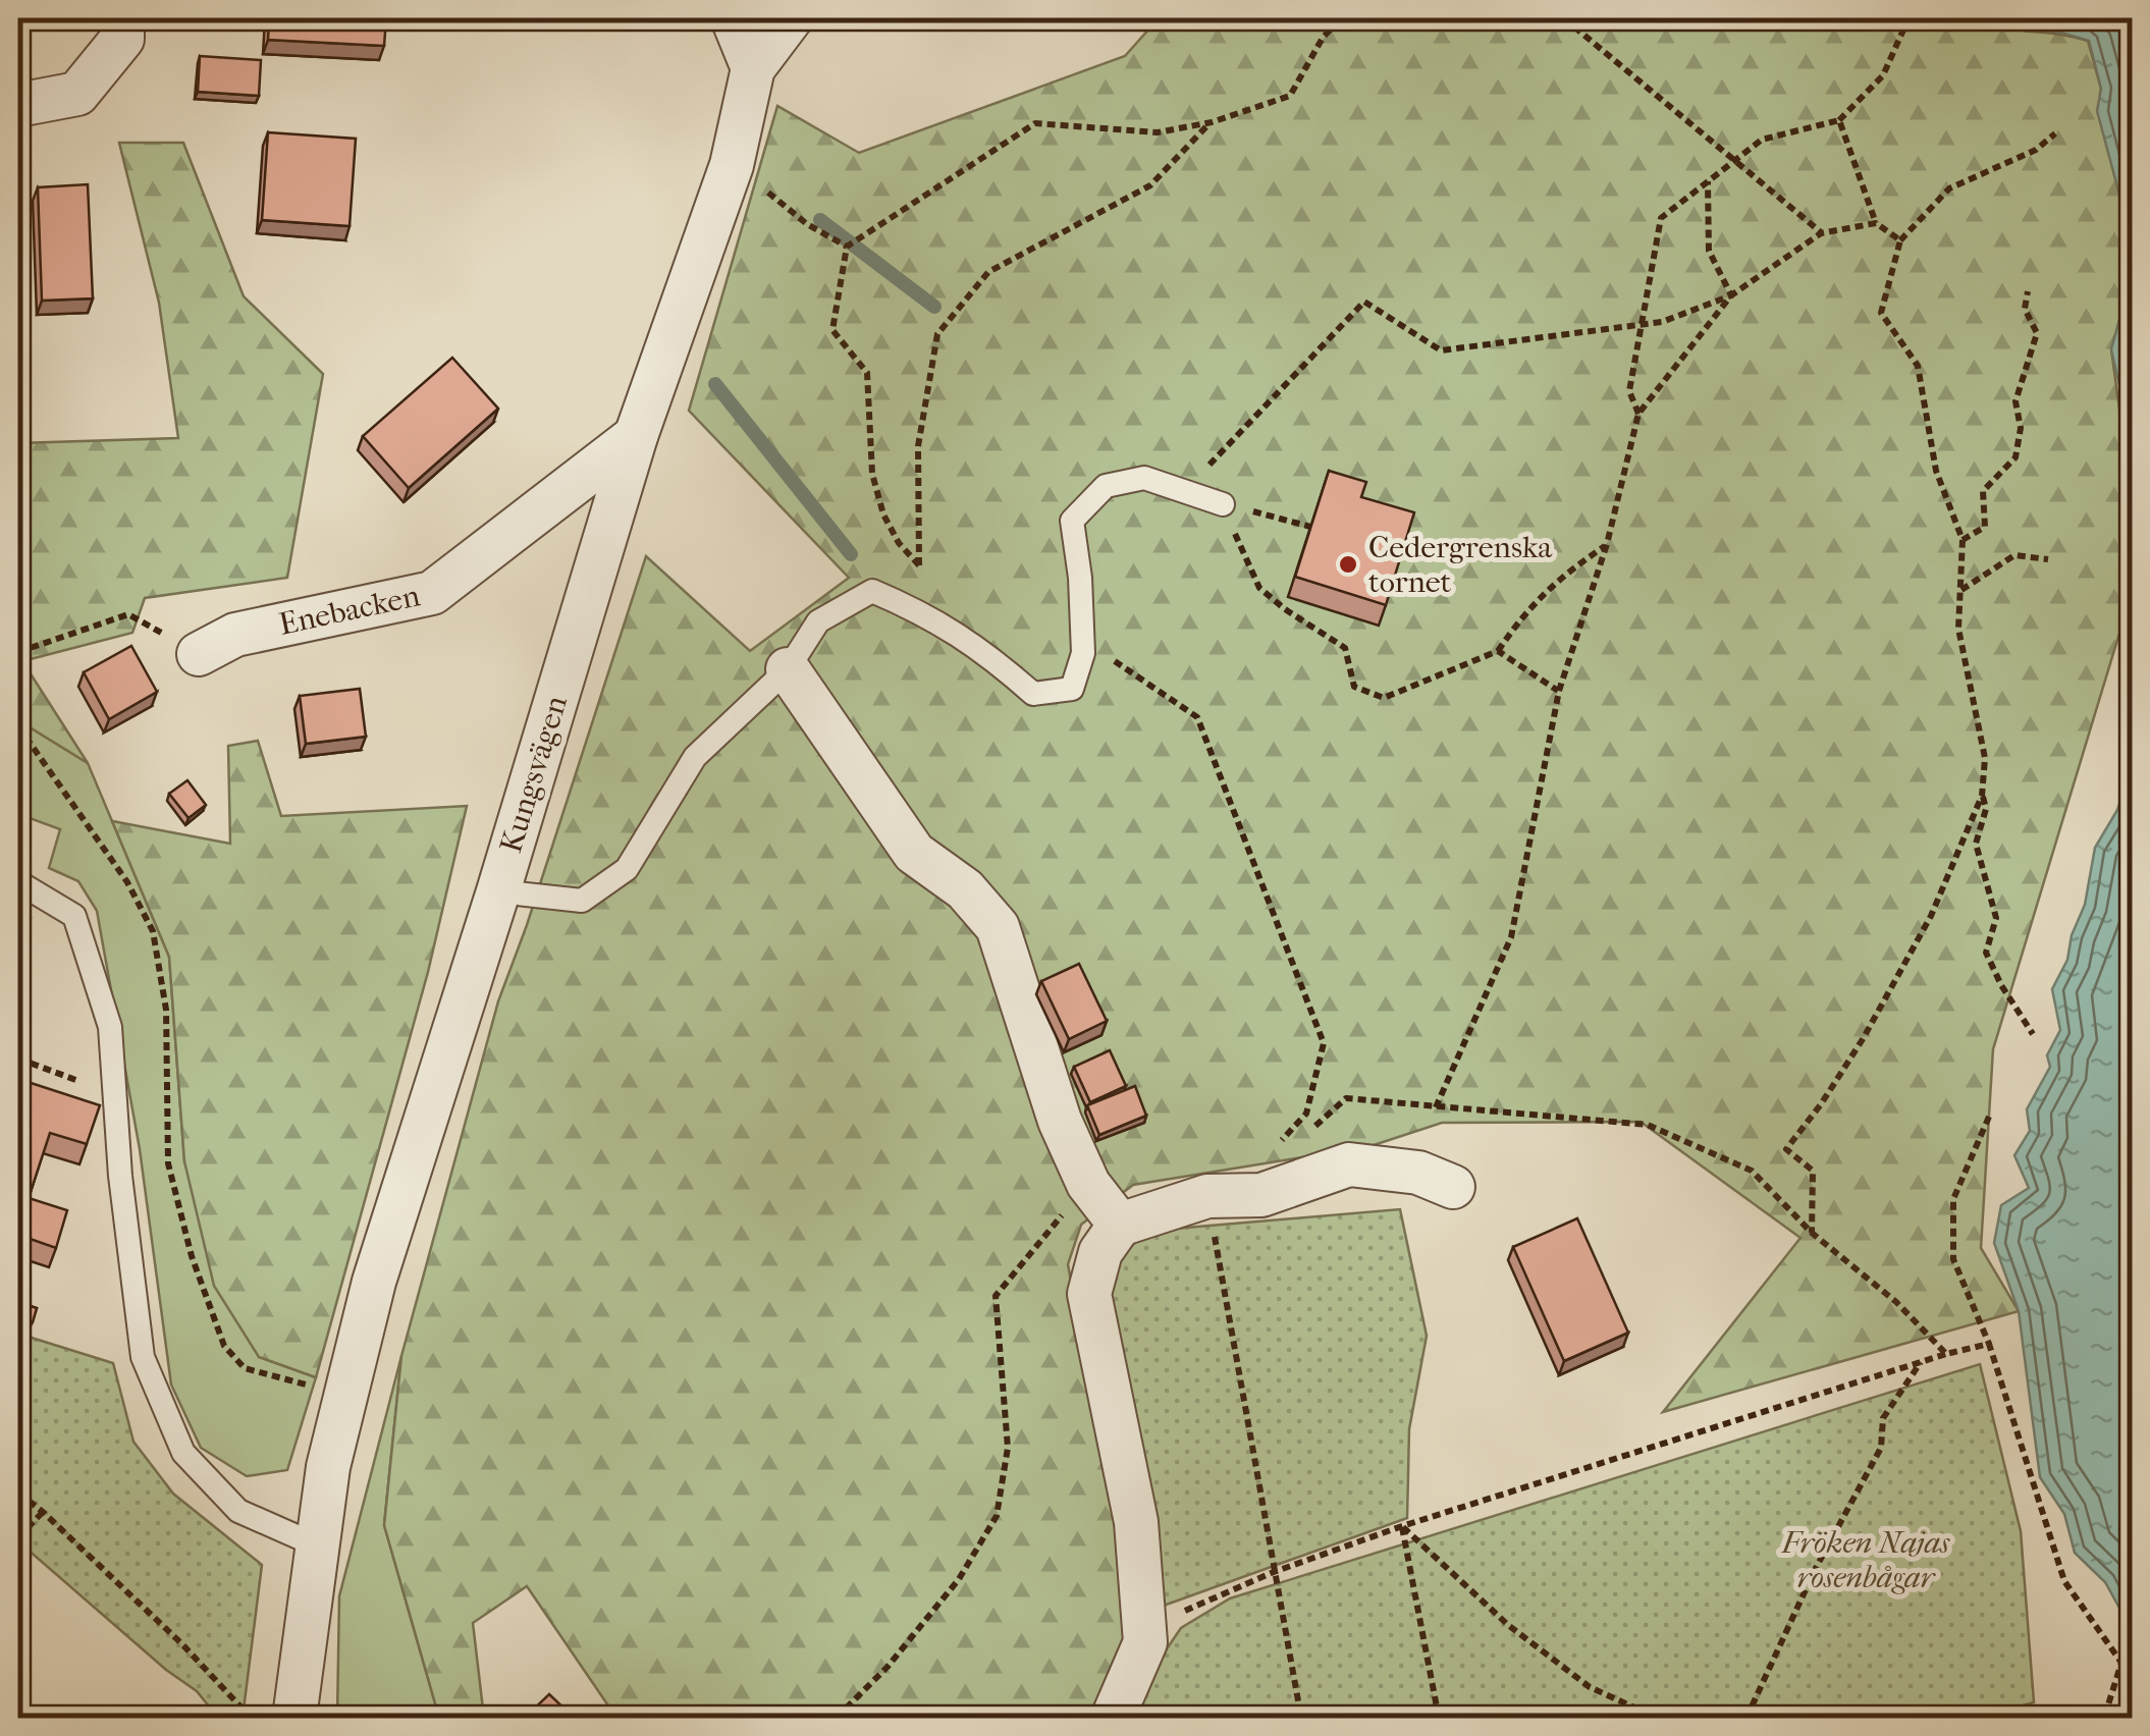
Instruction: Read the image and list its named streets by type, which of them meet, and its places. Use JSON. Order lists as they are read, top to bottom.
{
  "streets": {
    "street": ["Enebacken", "Kungsvägen"]
  },
  "crossings": [
    ["Enebacken", "Kungsvägen"]
  ],
  "parks": ["Fröken Najas rosenbågar"],
  "places": ["Cedergrenska tornet"]
}
